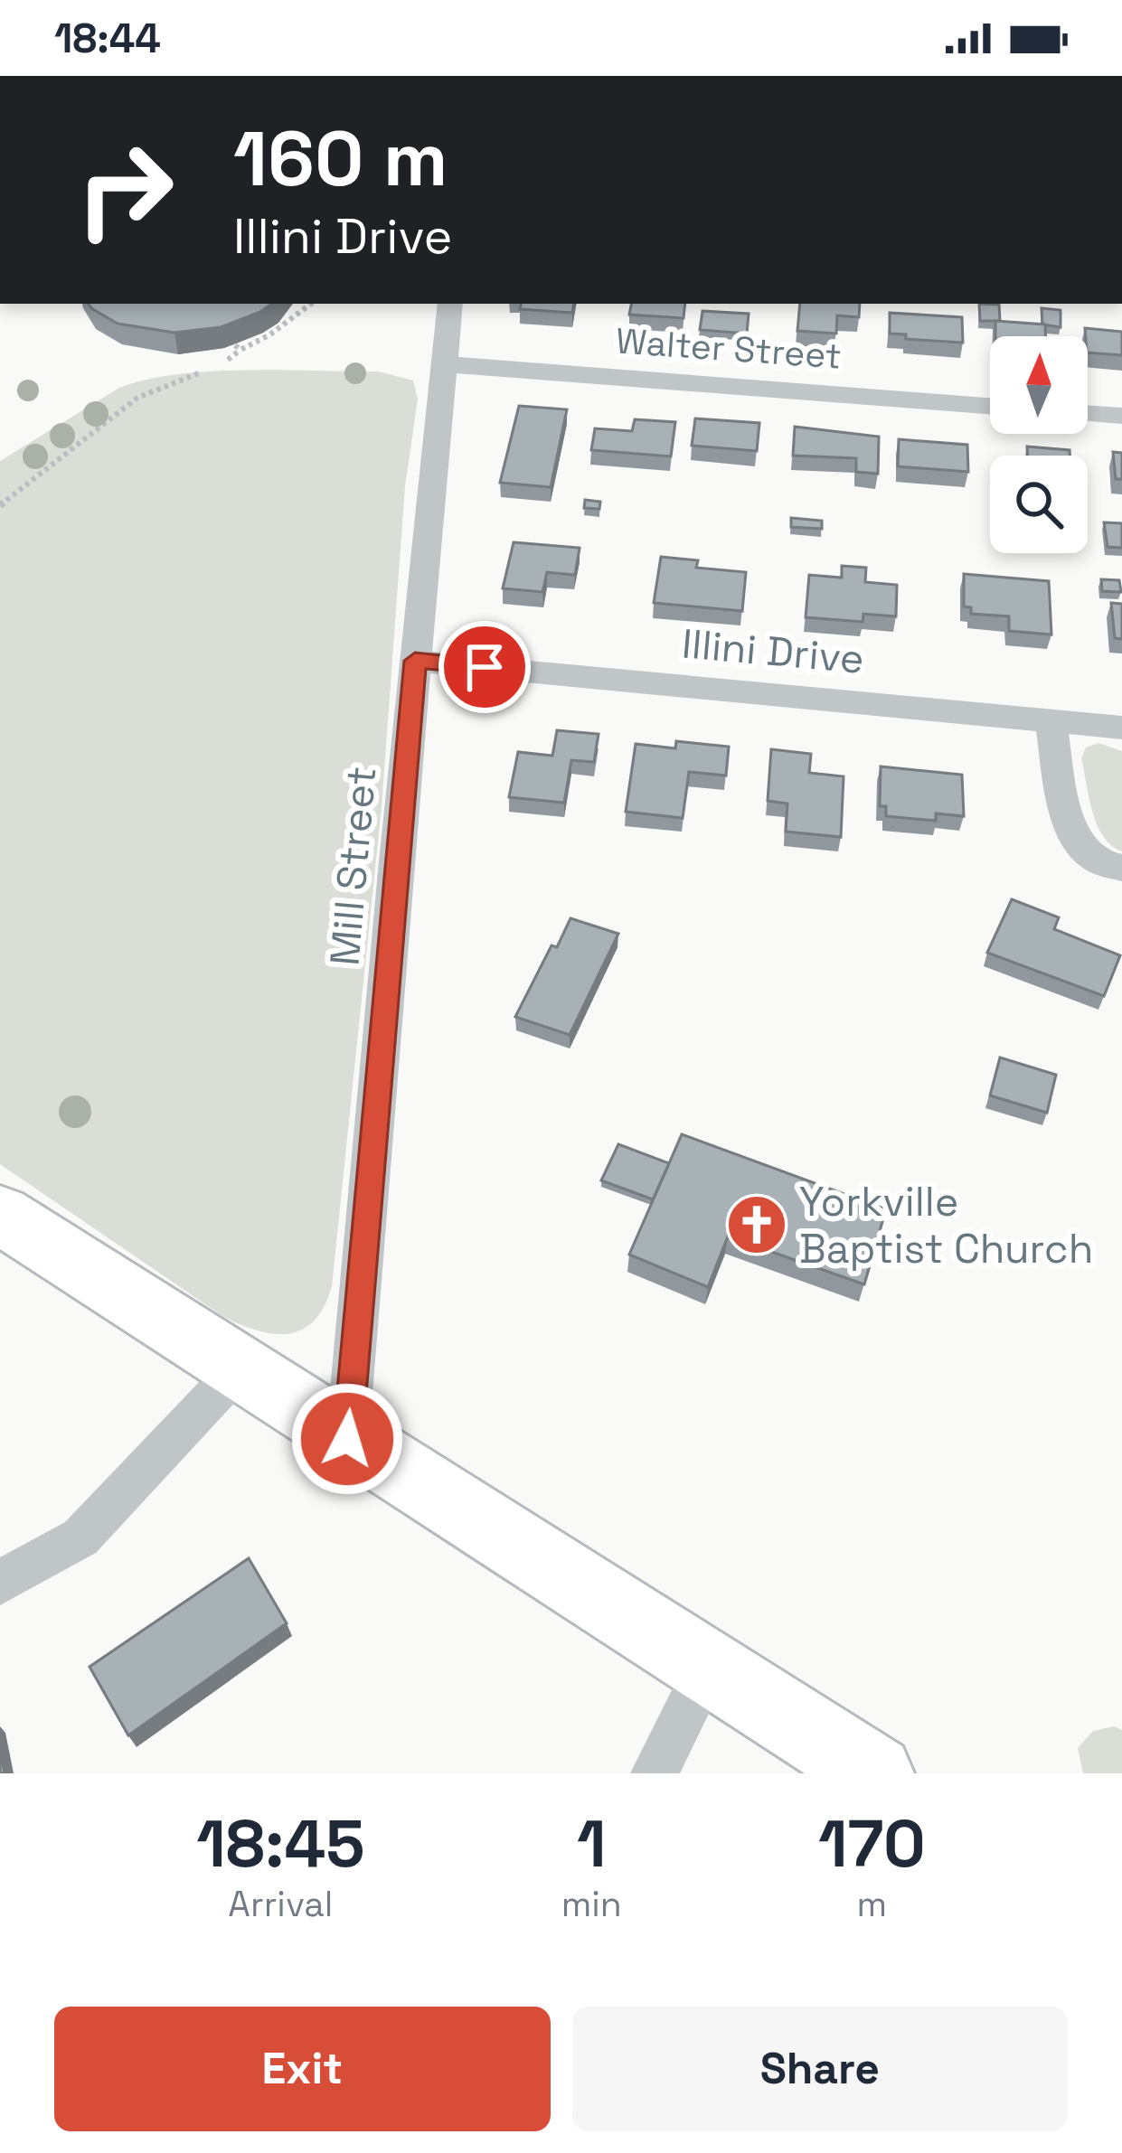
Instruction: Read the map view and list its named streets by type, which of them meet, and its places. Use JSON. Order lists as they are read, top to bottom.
{
  "streets": {
    "street": ["Walter Street", "Illini Drive", "Mill Street"]
  },
  "crossings": [
    ["Walter Street", "Mill Street"],
    ["Illini Drive", "Mill Street"]
  ],
  "places": {
    "church": ["Yorkville Baptist Church"]
  },
  "north": "top",
  "page": {
    "status": "18:44",
    "turn": ["160 m", "Illini Drive"],
    "eta": [
      "18:45",
      "Arrival",
      "1",
      "min",
      "170",
      "m"
    ],
    "buttons": ["Exit", "Share"]
  }
}
